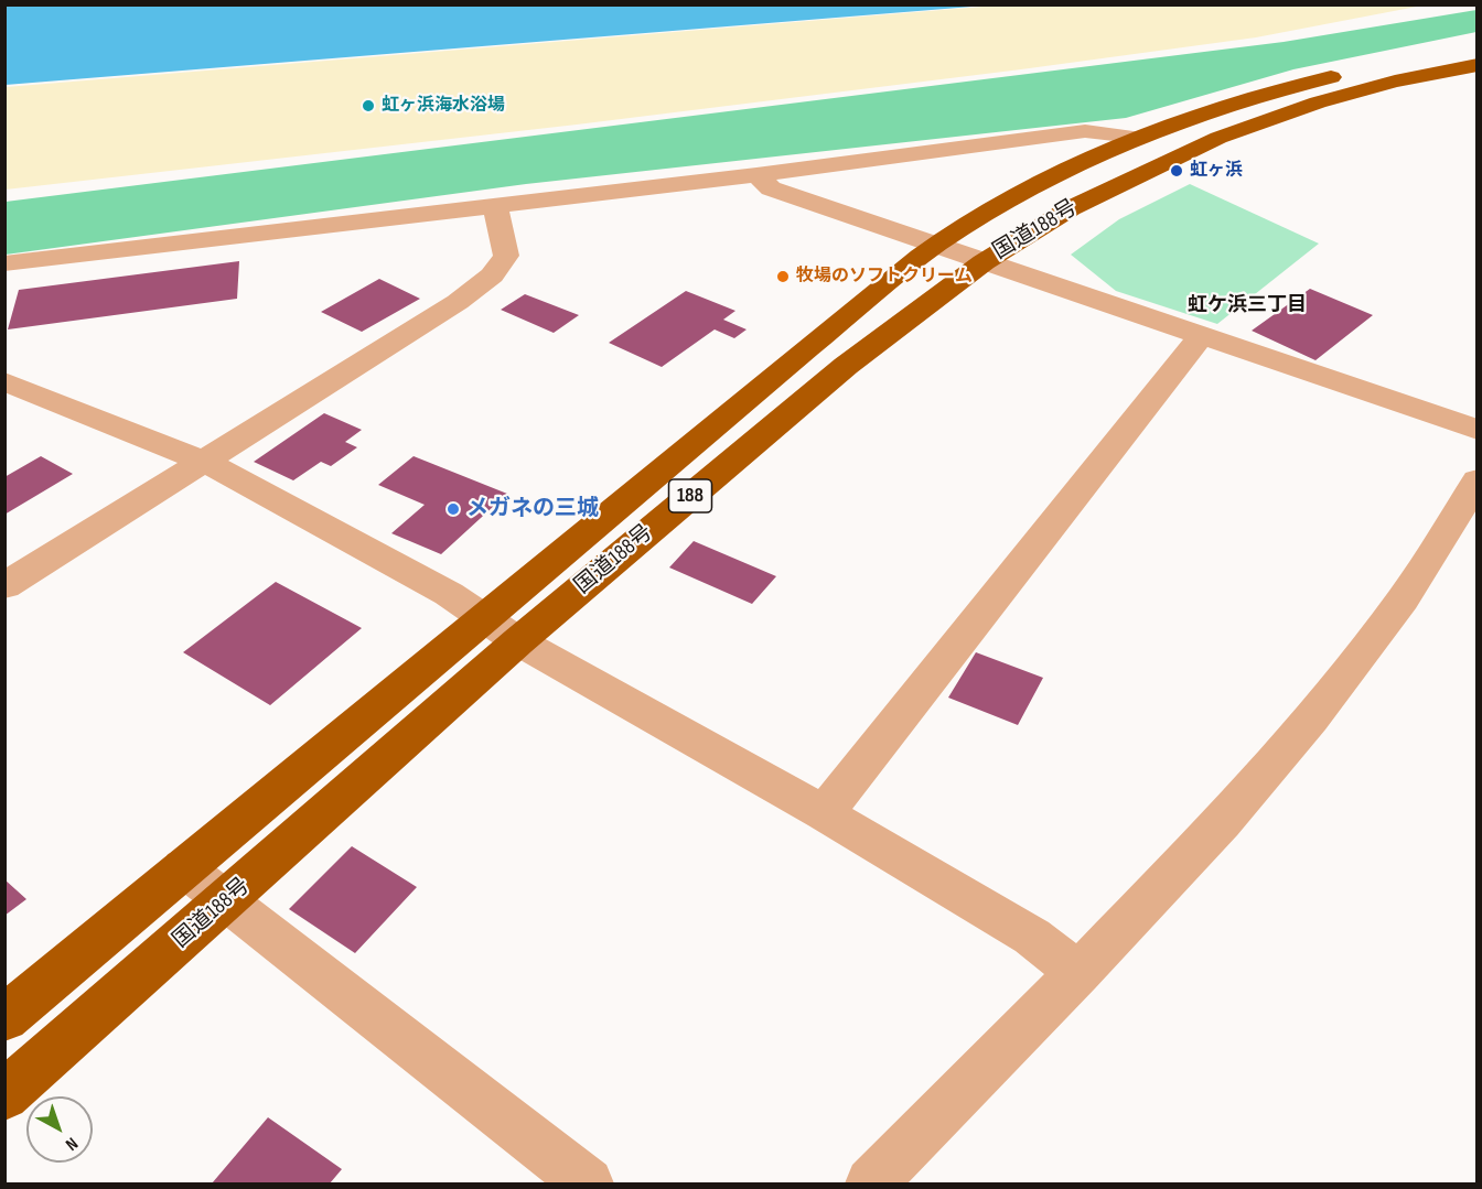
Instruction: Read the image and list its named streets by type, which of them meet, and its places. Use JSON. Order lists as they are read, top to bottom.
{
  "streets": {
    "highway": ["国道188号", "188"]
  },
  "districts": ["虹ケ浜三丁目"],
  "places": [
    "虹ヶ浜海水浴場",
    "虹ヶ浜",
    "牧場のソフトクリーム",
    "メガネの三城"
  ],
  "north": "bottom right"
}
